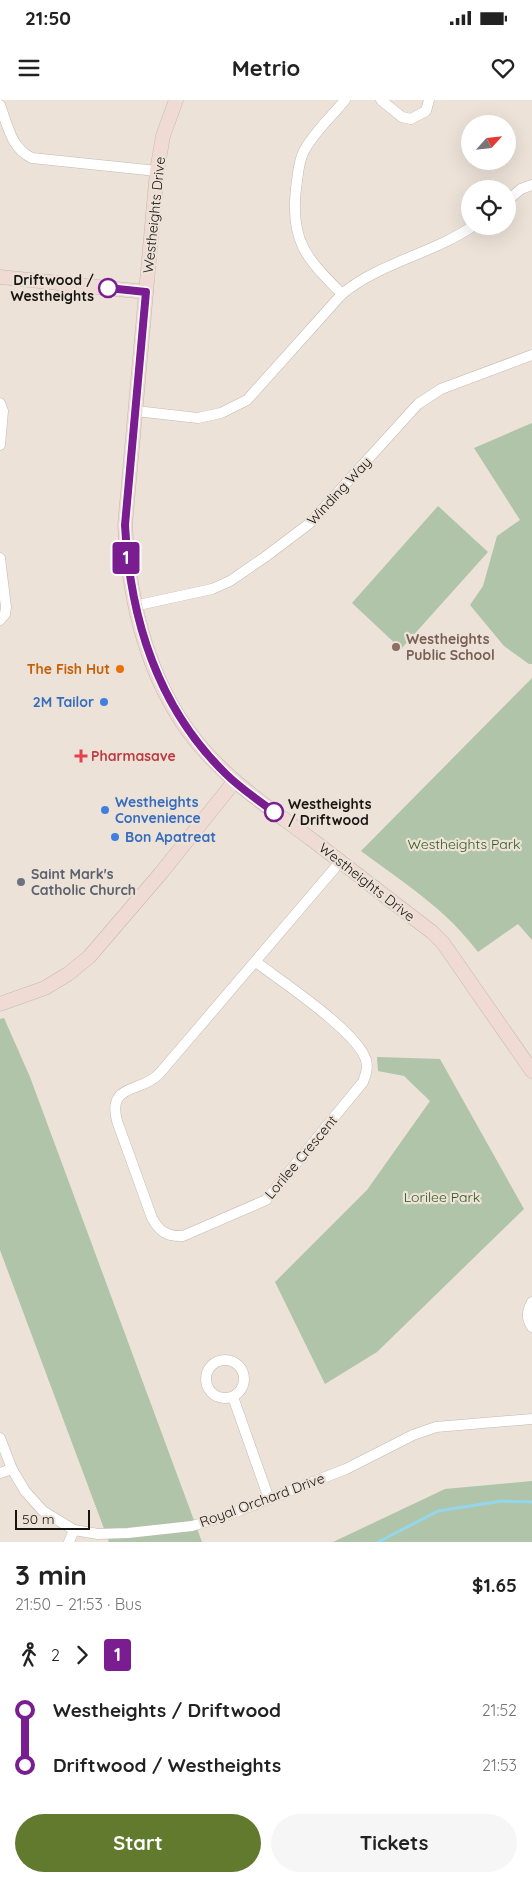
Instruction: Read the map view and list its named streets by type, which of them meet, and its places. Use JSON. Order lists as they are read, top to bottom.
{
  "streets": {
    "street": [
      "Westheights Drive",
      "Winding Way",
      "Lorilee Crescent",
      "Royal Orchard Drive"
    ]
  },
  "crossings": [
    ["Westheights Drive", "Winding Way"],
    ["Westheights Drive", "Lorilee Crescent"]
  ],
  "parks": ["Westheights Park", "Lorilee Park"],
  "places": {
    "other": [
      "Driftwood / Westheights",
      "Westheights Public School",
      "The Fish Hut",
      "2M Tailor",
      "Westheights Convenience",
      "Westheights / Driftwood",
      "Bon Apatreat",
      "Saint Mark's Catholic Church"
    ],
    "health": ["Pharmasave"]
  },
  "lines": ["bus line 1"],
  "scale_bar": "50 m",
  "north": "top right",
  "page": {
    "status": "21:50",
    "header": "Metrio",
    "on_map": "1",
    "scale": "50 m",
    "heading": ["3 min", "21:50 – 21:53 · Bus", "$1.65"],
    "legs": ["2", "1"],
    "list": [
      {
        "name": "Westheights / Driftwood",
        "value": "21:52"
      },
      {
        "name": "Driftwood / Westheights",
        "value": "21:53"
      }
    ],
    "buttons": ["Start", "Tickets"]
  }
}
